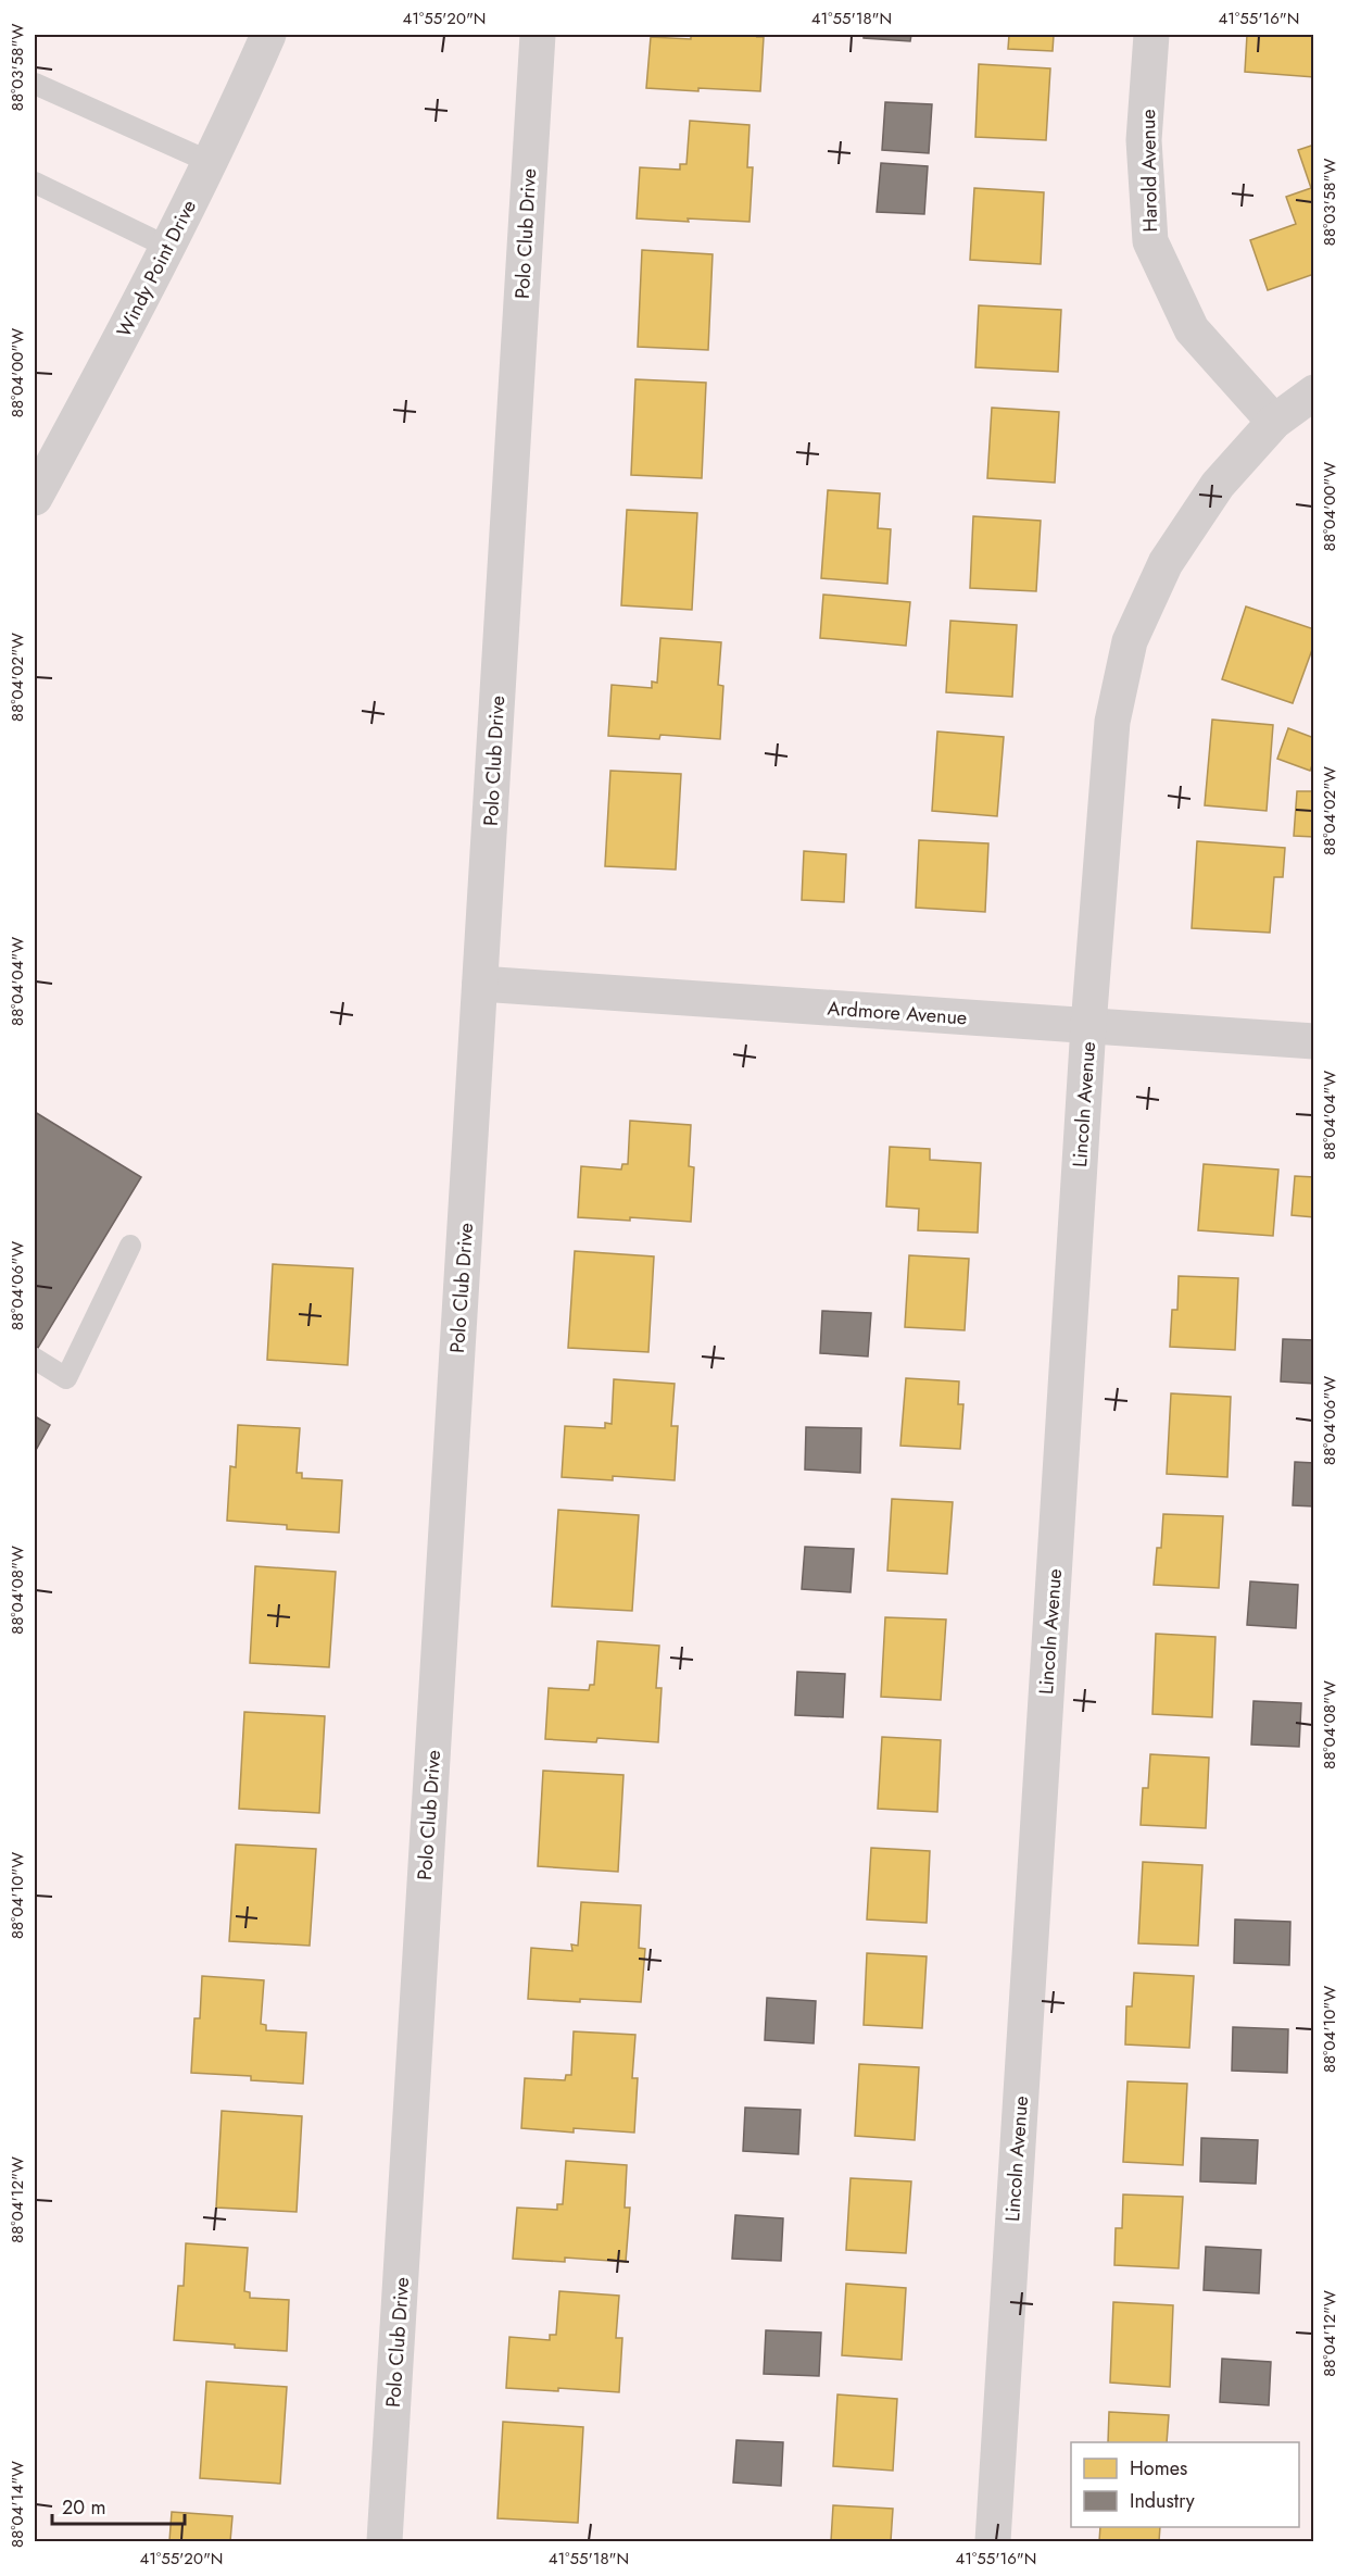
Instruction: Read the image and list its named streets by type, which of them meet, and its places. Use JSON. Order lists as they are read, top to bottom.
{
  "streets": {
    "street": [
      "Harold Avenue",
      "Polo Club Drive",
      "Windy Point Drive",
      "Ardmore Avenue",
      "Lincoln Avenue"
    ]
  },
  "crossings": [
    ["Harold Avenue", "Lincoln Avenue"],
    ["Polo Club Drive", "Ardmore Avenue"],
    ["Ardmore Avenue", "Lincoln Avenue"]
  ],
  "legend": ["Homes", "Industry"],
  "scale_bar": "20 m",
  "coordinates": [
    "41°55'20\"N",
    "41°55'18\"N",
    "41°55'16\"N",
    "88°03'58\"W",
    "88°04'00\"W",
    "88°04'02\"W",
    "88°04'04\"W",
    "88°04'06\"W",
    "88°04'08\"W",
    "88°04'10\"W",
    "88°04'12\"W",
    "88°04'14\"W"
  ]
}
